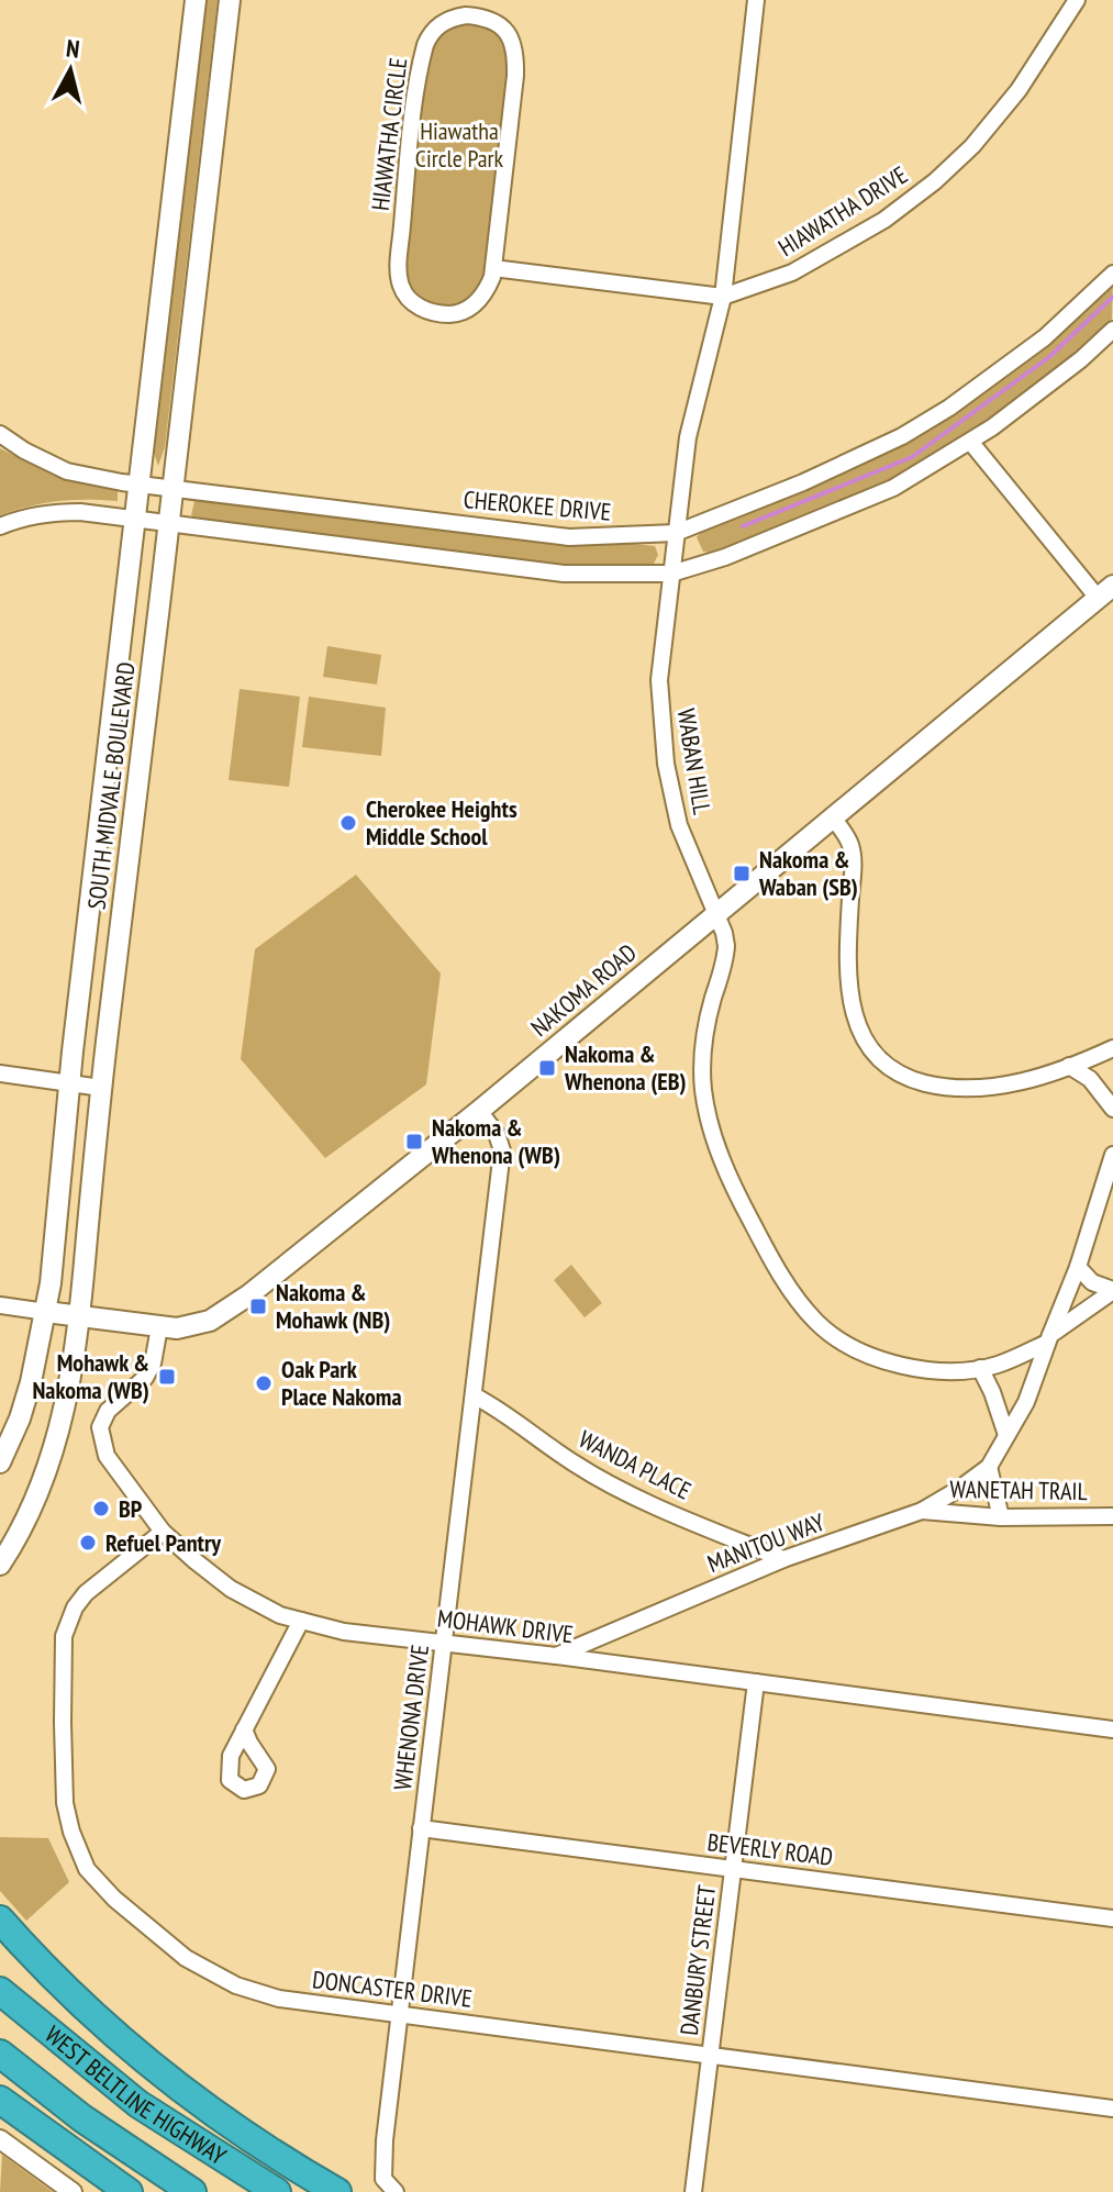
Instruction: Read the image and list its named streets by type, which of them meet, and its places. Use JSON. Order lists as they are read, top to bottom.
{
  "streets": {
    "highway": ["WEST BELTLINE HIGHWAY"],
    "main road": ["SOUTH MIDVALE BOULEVARD", "NAKOMA ROAD"],
    "street": [
      "HIAWATHA CIRCLE",
      "HIAWATHA DRIVE",
      "CHEROKEE DRIVE",
      "WABAN HILL",
      "WANDA PLACE",
      "WANETAH TRAIL",
      "MANITOU WAY",
      "MOHAWK DRIVE",
      "WHENONA DRIVE",
      "BEVERLY ROAD",
      "DANBURY STREET",
      "DONCASTER DRIVE"
    ]
  },
  "crossings": [
    ["HIAWATHA CIRCLE", "HIAWATHA DRIVE"],
    ["HIAWATHA DRIVE", "WABAN HILL"],
    ["CHEROKEE DRIVE", "WABAN HILL"],
    ["CHEROKEE DRIVE", "SOUTH MIDVALE BOULEVARD"],
    ["WABAN HILL", "NAKOMA ROAD"],
    ["WABAN HILL", "MANITOU WAY"],
    ["SOUTH MIDVALE BOULEVARD", "NAKOMA ROAD"],
    ["NAKOMA ROAD", "MOHAWK DRIVE"],
    ["NAKOMA ROAD", "WHENONA DRIVE"],
    ["WANDA PLACE", "MANITOU WAY"],
    ["WANDA PLACE", "WHENONA DRIVE"],
    ["WANETAH TRAIL", "MANITOU WAY"],
    ["MANITOU WAY", "MOHAWK DRIVE"],
    ["MOHAWK DRIVE", "WHENONA DRIVE"],
    ["MOHAWK DRIVE", "DANBURY STREET"],
    ["MOHAWK DRIVE", "DONCASTER DRIVE"],
    ["WHENONA DRIVE", "BEVERLY ROAD"],
    ["WHENONA DRIVE", "DONCASTER DRIVE"],
    ["BEVERLY ROAD", "DANBURY STREET"],
    ["DANBURY STREET", "DONCASTER DRIVE"]
  ],
  "parks": ["Hiawatha Circle Park"],
  "places": {
    "other": [
      "Cherokee Heights Middle School",
      "Oak Park Place Nakoma",
      "BP",
      "Refuel Pantry"
    ],
    "transit": [
      "Nakoma & Waban (SB)",
      "Nakoma & Whenona (EB)",
      "Nakoma & Whenona (WB)",
      "Nakoma & Mohawk (NB)",
      "Mohawk & Nakoma (WB)"
    ]
  },
  "north": "top"
}
